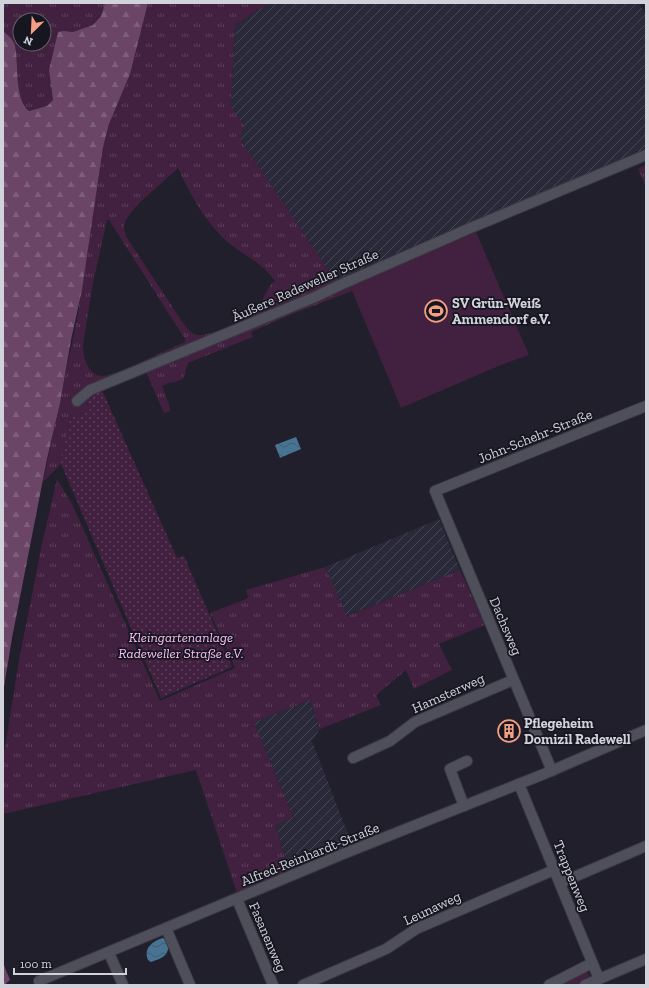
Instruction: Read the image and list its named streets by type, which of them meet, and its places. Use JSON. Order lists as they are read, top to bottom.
{
  "streets": {
    "street": [
      "Äußere Radeweller Straße",
      "John-Schehr-Straße",
      "Dachsweg",
      "Hamsterweg",
      "Alfred-Reinhardt-Straße",
      "Trappenweg",
      "Leunaweg",
      "Fasanenweg"
    ]
  },
  "crossings": [
    ["John-Schehr-Straße", "Dachsweg"],
    ["Dachsweg", "Hamsterweg"],
    ["Dachsweg", "Alfred-Reinhardt-Straße"],
    ["Alfred-Reinhardt-Straße", "Trappenweg"],
    ["Alfred-Reinhardt-Straße", "Fasanenweg"],
    ["Trappenweg", "Leunaweg"]
  ],
  "parks": ["Kleingartenanlage Radeweller Straße e.V."],
  "places": {
    "sports": ["SV Grün-Weiß Ammendorf e.V."],
    "building": ["Pflegeheim Domizil Radewell"]
  },
  "scale_bar": "100 m",
  "north": "bottom left"
}
